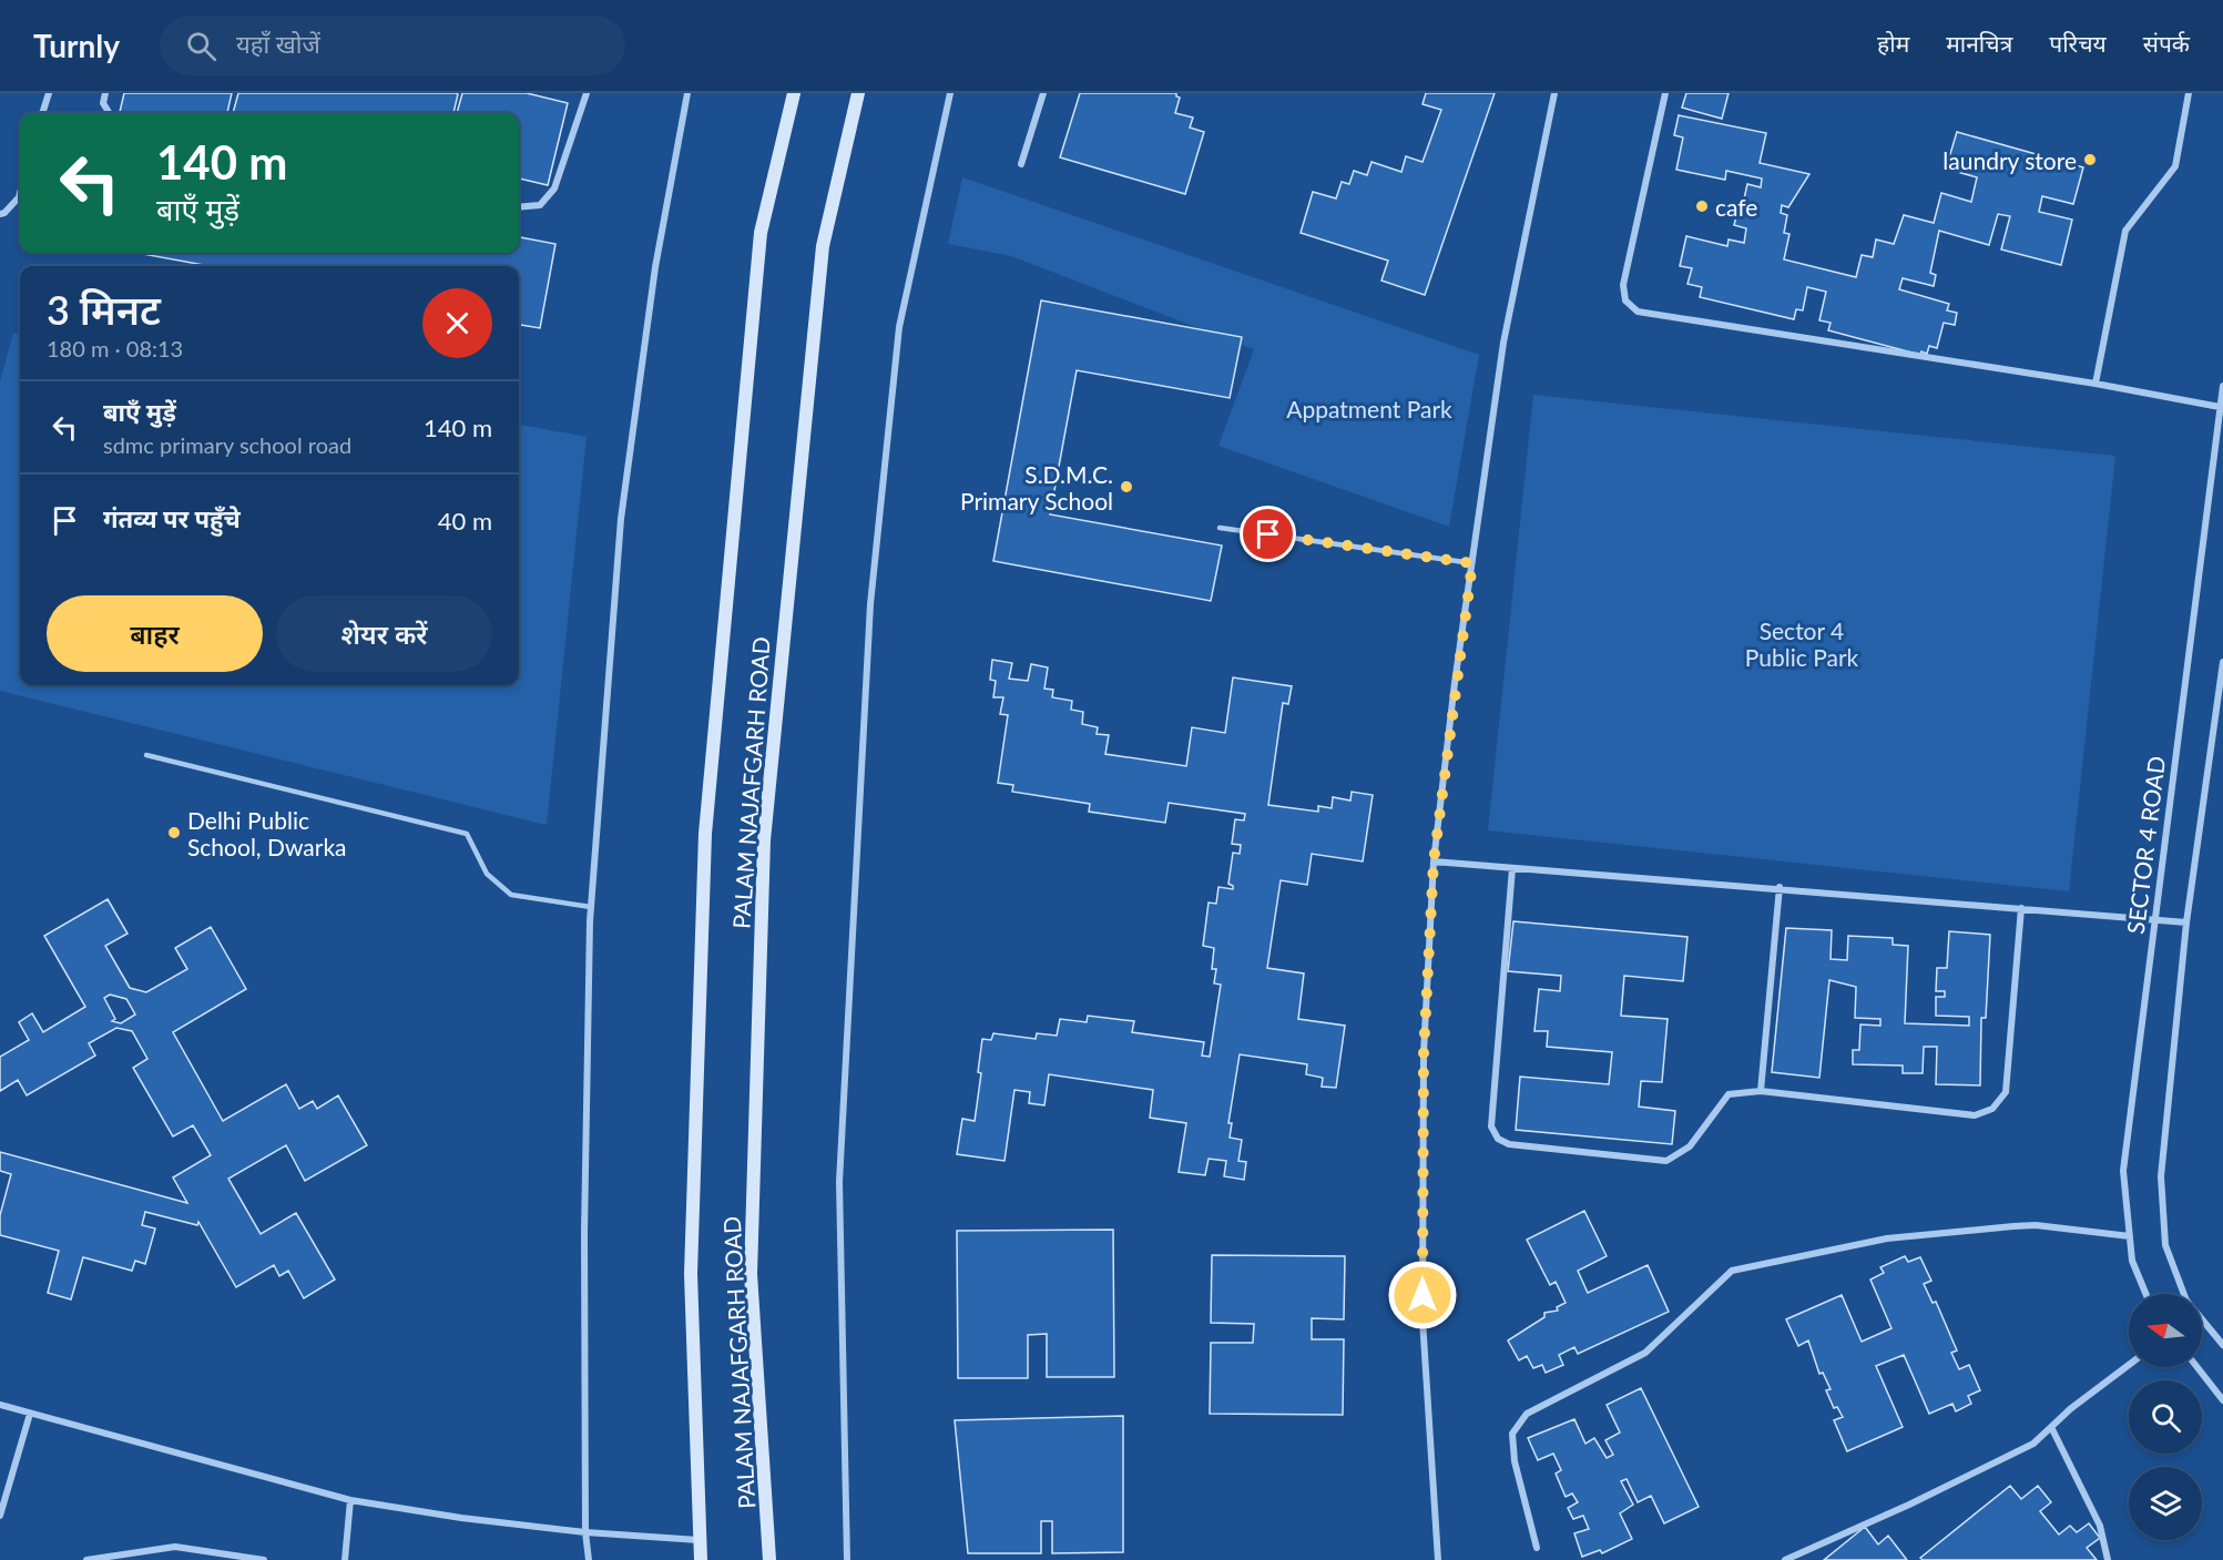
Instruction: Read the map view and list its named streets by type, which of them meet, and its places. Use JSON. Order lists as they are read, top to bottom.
{
  "streets": {
    "main road": ["PALAM NAJAFGARH ROAD"],
    "street": ["SECTOR 4 ROAD"]
  },
  "parks": ["Appatment Park", "Sector 4 Public Park"],
  "places": [
    "laundry store",
    "cafe",
    "S.D.M.C. Primary School",
    "Delhi Public School, Dwarka"
  ],
  "north": "left",
  "page": {
    "header": "Turnly",
    "search": "यहाँ खोजें",
    "nav": [
      "होम",
      "मानचित्र",
      "परिचय",
      "संपर्क"
    ],
    "turn": ["140 m", "बाएँ मुड़ें"],
    "heading": ["3 मिनट", "180 m · 08:13"],
    "list": [
      {
        "name": "बाएँ मुड़ें",
        "note": "sdmc primary school road",
        "value": "140 m"
      },
      {
        "name": "गंतव्य पर पहुँचे",
        "value": "40 m"
      }
    ],
    "buttons": ["बाहर", "शेयर करें"]
  }
}
